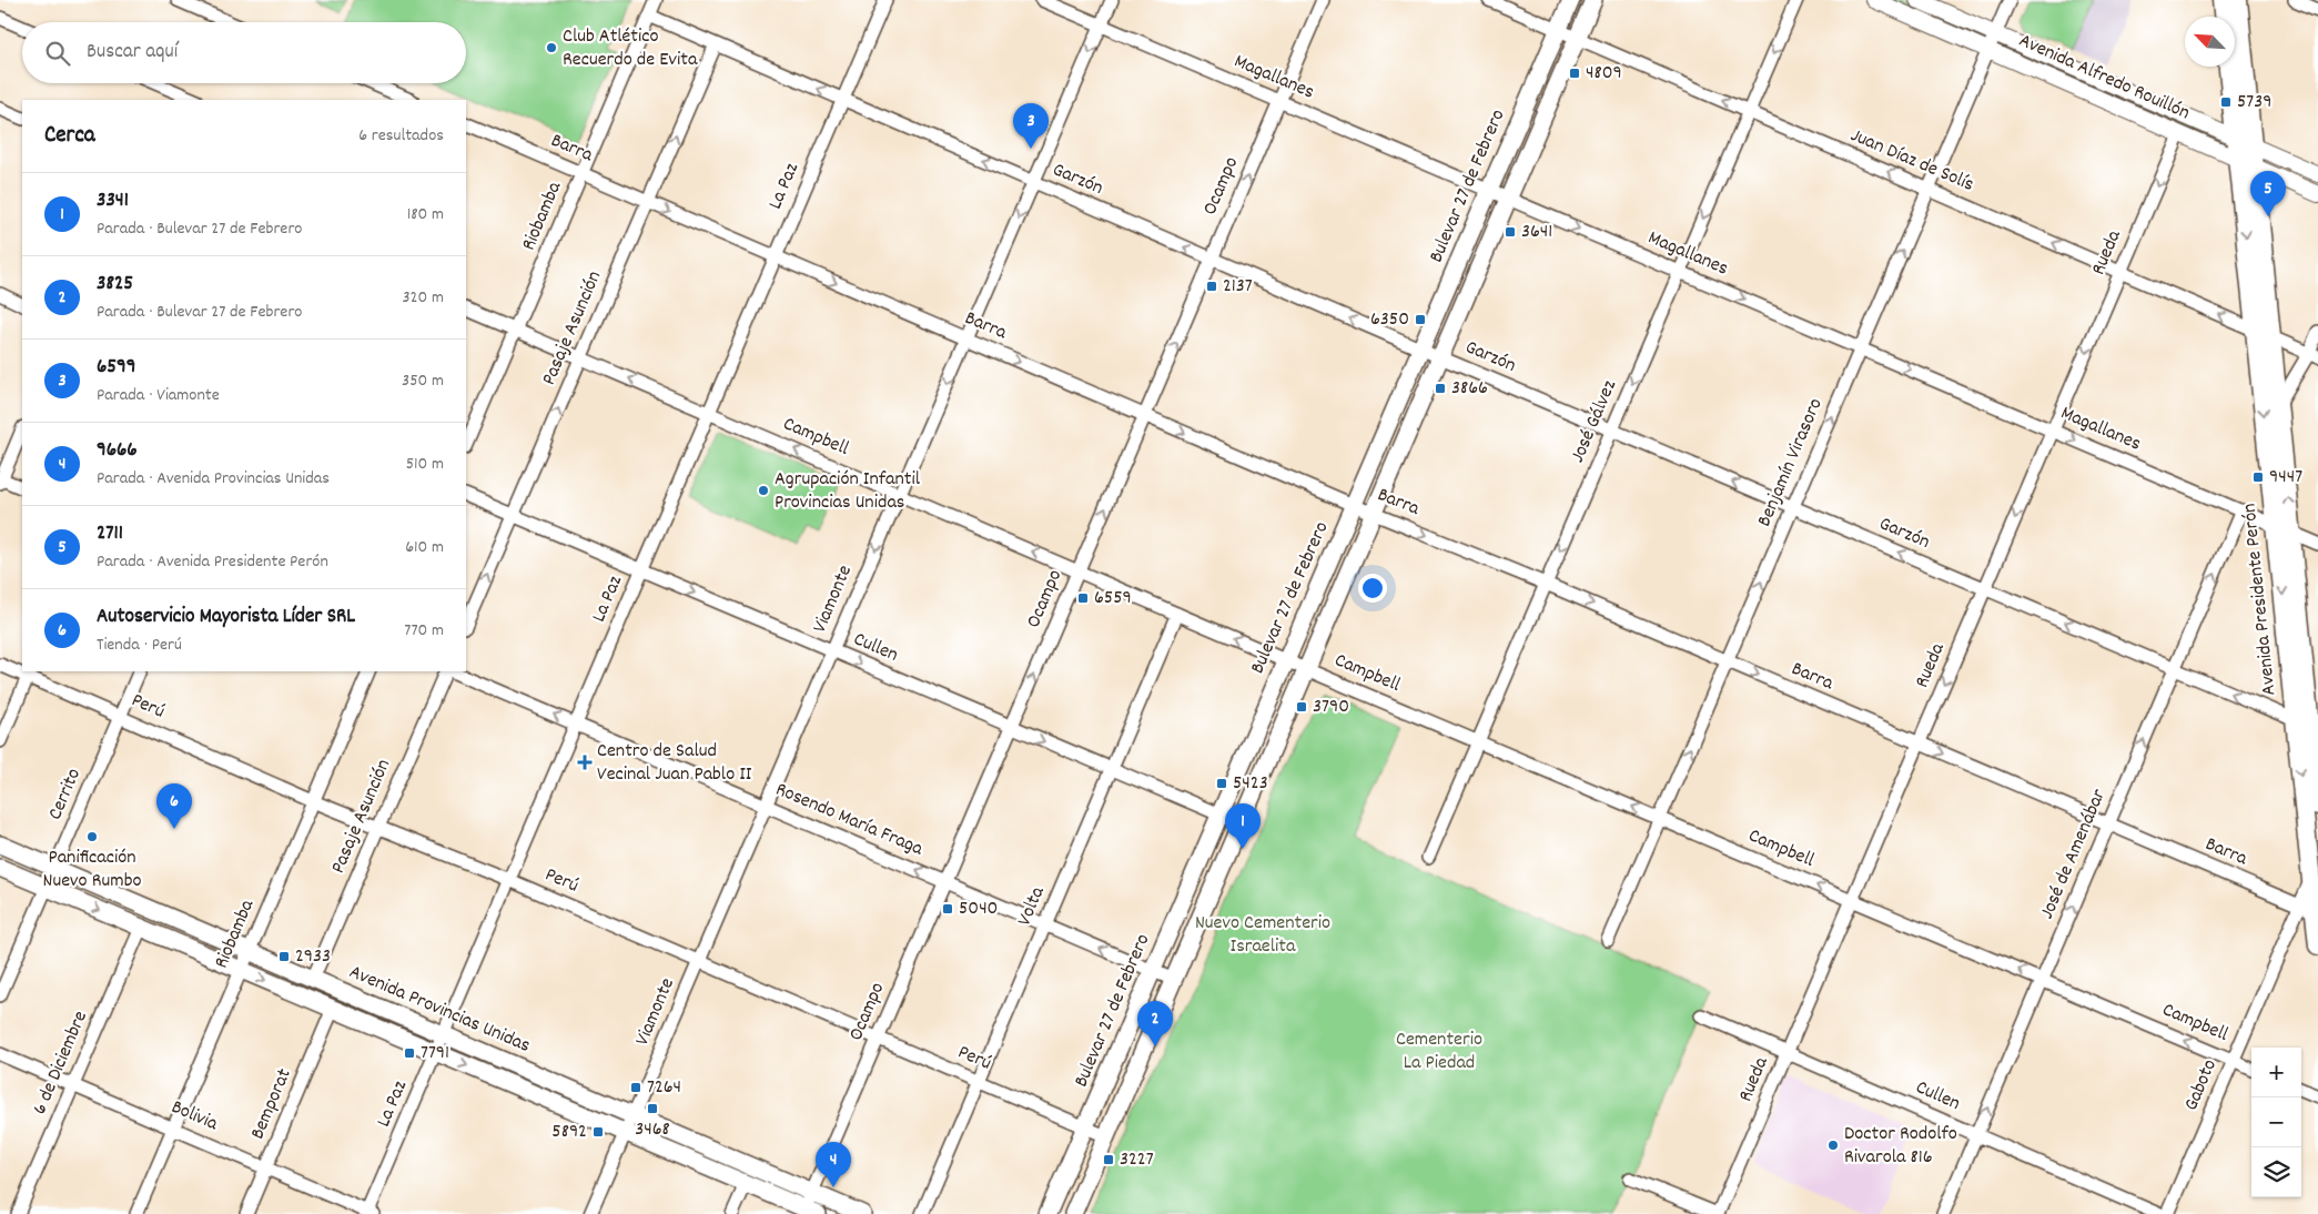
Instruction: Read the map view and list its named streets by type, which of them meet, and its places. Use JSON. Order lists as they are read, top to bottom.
{
  "streets": {
    "main road": ["Bulevar 27 de Febrero", "Avenida Presidente Perón", "Avenida Provincias Unidas"],
    "street": [
      "Magallanes",
      "Avenida Alfredo Rouillón",
      "Barra",
      "Juan Díaz de Solís",
      "Garzón",
      "La Paz",
      "Ocampo",
      "Riobamba",
      "Rueda",
      "Pasaje Asunción",
      "José Gálvez",
      "Campbell",
      "Benjamín Virasoro",
      "Viamonte",
      "Cullen",
      "Perú",
      "Cerrito",
      "Rosendo María Fraga",
      "José de Amenábar",
      "Volta",
      "6 de Diciembre",
      "Gaboto",
      "Bemporat",
      "Bolivia"
    ]
  },
  "crossings": [
    ["Magallanes", "Ocampo"],
    ["Magallanes", "Bulevar 27 de Febrero"],
    ["Magallanes", "Rueda"],
    ["Magallanes", "José Gálvez"],
    ["Magallanes", "Benjamín Virasoro"],
    ["Magallanes", "Viamonte"],
    ["Magallanes", "Avenida Presidente Perón"],
    ["Magallanes", "José de Amenábar"],
    ["Avenida Alfredo Rouillón", "Rueda"],
    ["Avenida Alfredo Rouillón", "Benjamín Virasoro"],
    ["Avenida Alfredo Rouillón", "Avenida Presidente Perón"],
    ["Barra", "La Paz"],
    ["Barra", "Ocampo"],
    ["Barra", "Bulevar 27 de Febrero"],
    ["Barra", "Riobamba"],
    ["Barra", "Rueda"],
    ["Barra", "Pasaje Asunción"],
    ["Barra", "José Gálvez"],
    ["Barra", "Benjamín Virasoro"],
    ["Barra", "Viamonte"],
    ["Barra", "Avenida Presidente Perón"],
    ["Barra", "José de Amenábar"],
    ["Barra", "Gaboto"],
    ["Juan Díaz de Solís", "Bulevar 27 de Febrero"],
    ["Juan Díaz de Solís", "Rueda"],
    ["Juan Díaz de Solís", "José Gálvez"],
    ["Juan Díaz de Solís", "Benjamín Virasoro"],
    ["Juan Díaz de Solís", "Avenida Presidente Perón"],
    ["Garzón", "La Paz"],
    ["Garzón", "Ocampo"],
    ["Garzón", "Bulevar 27 de Febrero"],
    ["Garzón", "Riobamba"],
    ["Garzón", "Rueda"],
    ["Garzón", "Pasaje Asunción"],
    ["Garzón", "José Gálvez"],
    ["Garzón", "Benjamín Virasoro"],
    ["Garzón", "Viamonte"],
    ["Garzón", "Avenida Presidente Perón"],
    ["Garzón", "José de Amenábar"],
    ["La Paz", "Campbell"],
    ["La Paz", "Cullen"],
    ["La Paz", "Perú"],
    ["La Paz", "Rosendo María Fraga"],
    ["La Paz", "Avenida Provincias Unidas"],
    ["La Paz", "Bolivia"],
    ["Ocampo", "Campbell"],
    ["Ocampo", "Cullen"],
    ["Ocampo", "Perú"],
    ["Ocampo", "Rosendo María Fraga"],
    ["Ocampo", "Avenida Provincias Unidas"],
    ["Bulevar 27 de Febrero", "Campbell"],
    ["Bulevar 27 de Febrero", "Cullen"],
    ["Bulevar 27 de Febrero", "Perú"],
    ["Bulevar 27 de Febrero", "Rosendo María Fraga"],
    ["Riobamba", "Campbell"],
    ["Riobamba", "Perú"],
    ["Riobamba", "Avenida Provincias Unidas"],
    ["Riobamba", "Bolivia"],
    ["Rueda", "Campbell"],
    ["Rueda", "Cullen"],
    ["Pasaje Asunción", "Campbell"],
    ["Pasaje Asunción", "Cullen"],
    ["Pasaje Asunción", "Perú"],
    ["Pasaje Asunción", "Avenida Provincias Unidas"],
    ["José Gálvez", "Campbell"],
    ["Campbell", "Benjamín Virasoro"],
    ["Campbell", "Viamonte"],
    ["Campbell", "José de Amenábar"],
    ["Campbell", "Volta"],
    ["Campbell", "Gaboto"],
    ["Viamonte", "Cullen"],
    ["Viamonte", "Perú"],
    ["Viamonte", "Rosendo María Fraga"],
    ["Viamonte", "Avenida Provincias Unidas"],
    ["Avenida Presidente Perón", "Gaboto"],
    ["Cullen", "José de Amenábar"],
    ["Cullen", "Volta"],
    ["Perú", "Cerrito"],
    ["Perú", "Volta"],
    ["Cerrito", "Avenida Provincias Unidas"],
    ["Rosendo María Fraga", "Volta"],
    ["Avenida Provincias Unidas", "6 de Diciembre"],
    ["Avenida Provincias Unidas", "Bemporat"],
    ["6 de Diciembre", "Bolivia"],
    ["Bemporat", "Bolivia"]
  ],
  "one_way": [
    "Magallanes",
    "Barra",
    "Juan Díaz de Solís",
    "Garzón",
    "Ocampo",
    "Rueda",
    "Pasaje Asunción",
    "José Gálvez",
    "Campbell",
    "Benjamín Virasoro",
    "Viamonte",
    "Cullen",
    "Rosendo María Fraga",
    "José de Amenábar"
  ],
  "parks": ["Nuevo Cementerio Israelita", "Cementerio La Piedad"],
  "places": {
    "other": [
      "Club Atlético Recuerdo de Evita",
      "Agrupación Infantil Provincias Unidas",
      "Panificación Nuevo Rumbo",
      "Doctor Rodolfo Rivarola 816"
    ],
    "transit": [
      "4809",
      "5739",
      "3641",
      "2137",
      "6350",
      "3866",
      "9447",
      "6559",
      "3790",
      "5423",
      "5040",
      "2933",
      "7791",
      "7264",
      "3468",
      "5892",
      "3227"
    ],
    "health": ["Centro de Salud Vecinal Juan Pablo II"]
  },
  "north": "top left",
  "page": {
    "search": "Buscar aquí",
    "heading": ["Cerca", "6 resultados"],
    "pins": [
      "3",
      "5",
      "6",
      "1",
      "2",
      "4"
    ],
    "list": [
      {
        "mark": "1",
        "name": "3341",
        "note": "Parada · Bulevar 27 de Febrero",
        "value": "180 m"
      },
      {
        "mark": "2",
        "name": "3825",
        "note": "Parada · Bulevar 27 de Febrero",
        "value": "320 m"
      },
      {
        "mark": "3",
        "name": "6599",
        "note": "Parada · Viamonte",
        "value": "350 m"
      },
      {
        "mark": "4",
        "name": "9666",
        "note": "Parada · Avenida Provincias Unidas",
        "value": "510 m"
      },
      {
        "mark": "5",
        "name": "2711",
        "note": "Parada · Avenida Presidente Perón",
        "value": "610 m"
      },
      {
        "mark": "6",
        "name": "Autoservicio Mayorista Líder SRL",
        "note": "Tienda · Perú",
        "value": "770 m"
      }
    ],
    "map_buttons": ["+", "−"]
  }
}
